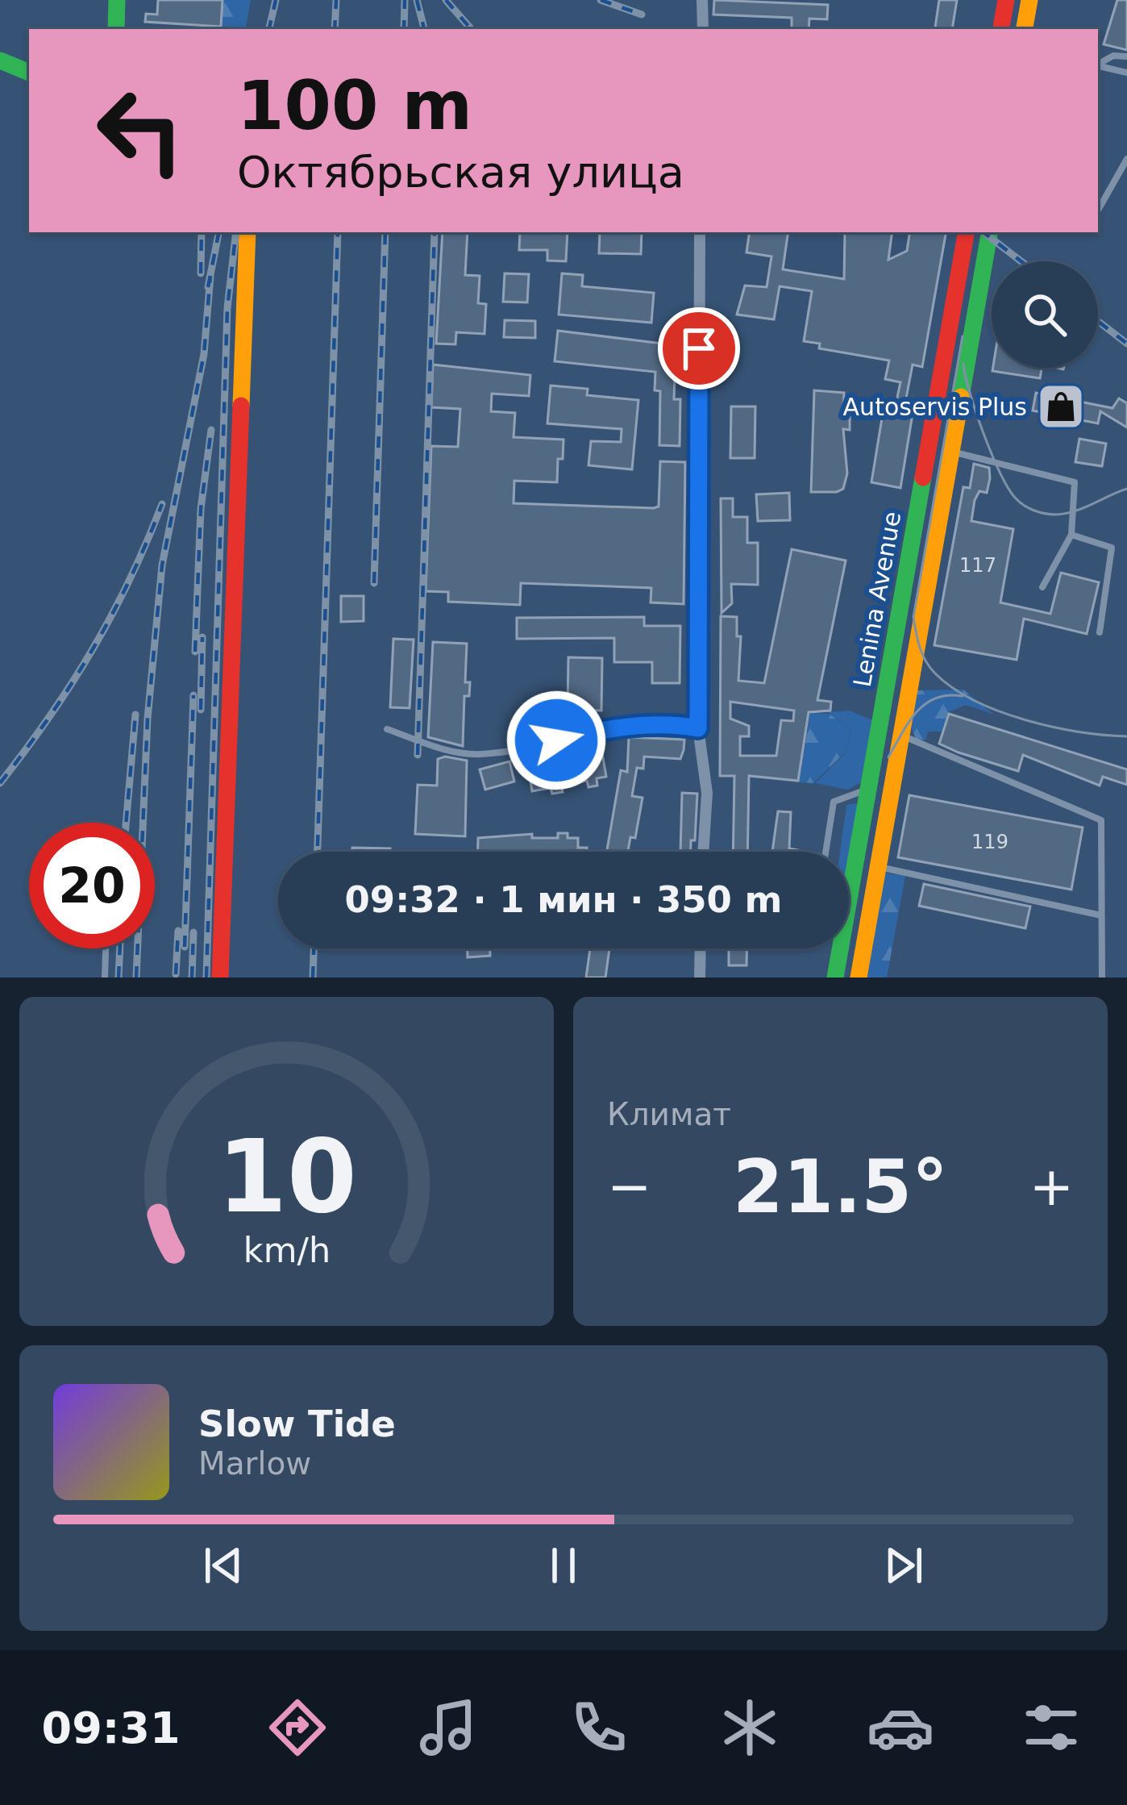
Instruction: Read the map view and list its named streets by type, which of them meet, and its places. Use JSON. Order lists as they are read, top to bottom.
{
  "streets": {
    "main road": ["Lenina Avenue"]
  },
  "places": {
    "shop": ["Autoservis Plus"]
  },
  "house_numbers": ["117", "119"],
  "page": {
    "turn": ["100 m", "Октябрьская улица"],
    "limit": "20",
    "trip": "09:32 · 1 мин · 350 m",
    "tile": "Климат",
    "heat": ["−", "21.5°", "+"],
    "song": ["Slow Tide", "Marlow"],
    "tabs": "09:31",
    "gauge": ["10", "km/h"]
  }
}
